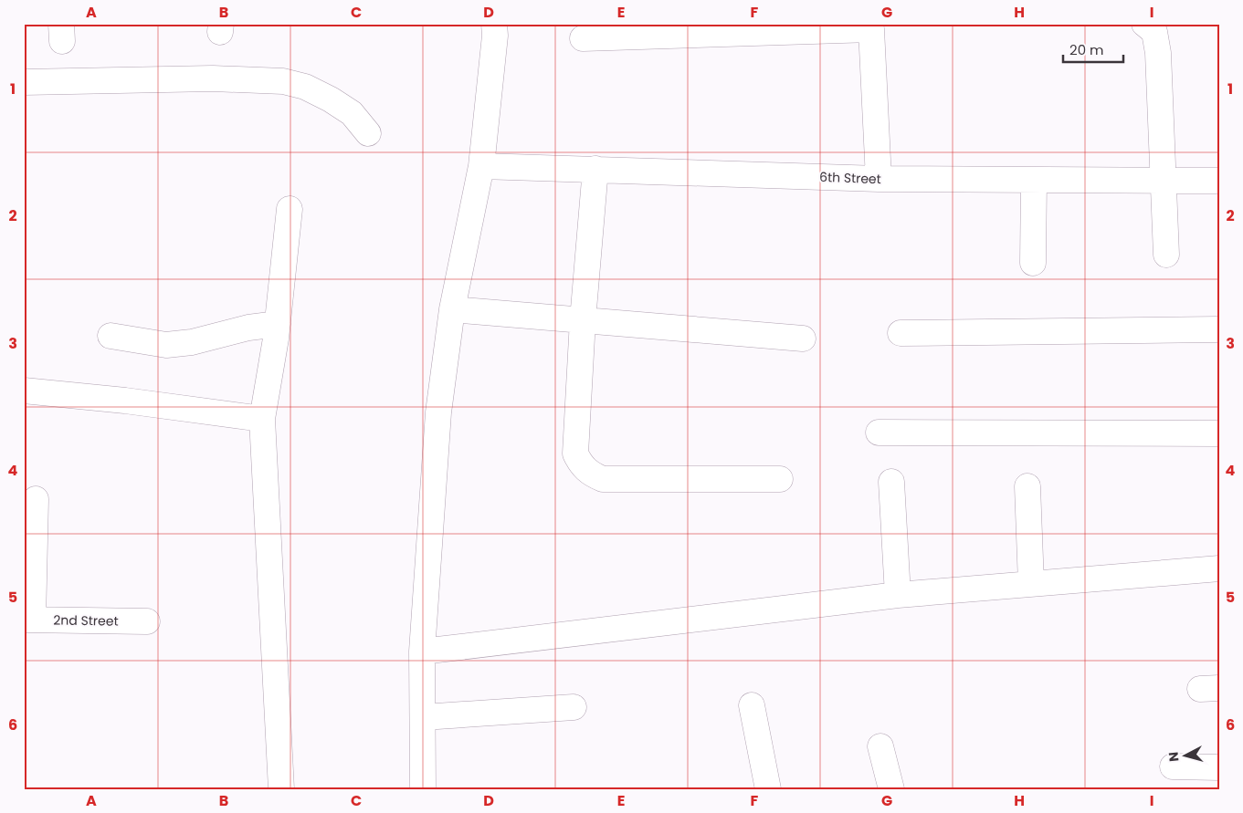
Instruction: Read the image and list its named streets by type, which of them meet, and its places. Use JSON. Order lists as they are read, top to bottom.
{
  "streets": {
    "street": ["6th Street", "2nd Street"]
  },
  "scale_bar": "20 m",
  "north": "left",
  "grid": {
    "columns": [
      "A",
      "B",
      "C",
      "D",
      "E",
      "F",
      "G",
      "H",
      "I"
    ],
    "rows": [
      "1",
      "2",
      "3",
      "4",
      "5",
      "6"
    ]
  }
}
